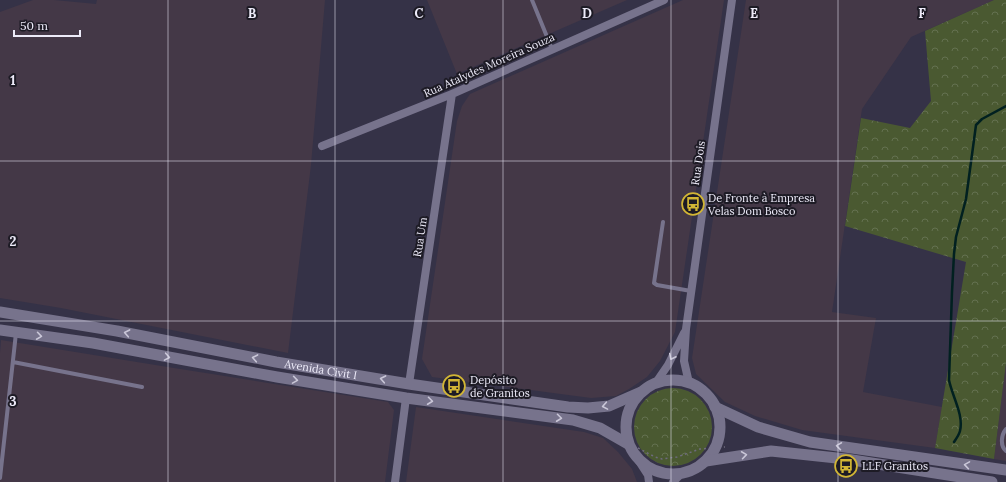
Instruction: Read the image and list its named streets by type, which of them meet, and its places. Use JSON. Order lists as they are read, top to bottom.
{
  "streets": {
    "main road": ["Avenida Civit I"],
    "street": ["Rua Atalydes Moreira Souza", "Rua Dois", "Rua Um"]
  },
  "crossings": [
    ["Rua Atalydes Moreira Souza", "Rua Um"],
    ["Rua Dois", "Avenida Civit I"],
    ["Rua Um", "Avenida Civit I"]
  ],
  "places": {
    "bus stop": ["De Fronte à Empresa Velas Dom Bosco", "Depósito de Granitos", "LLF Granitos"]
  },
  "scale_bar": "50 m",
  "grid": {
    "columns": [
      "B",
      "C",
      "D",
      "E",
      "F"
    ],
    "rows": ["1", "2", "3"]
  }
}
